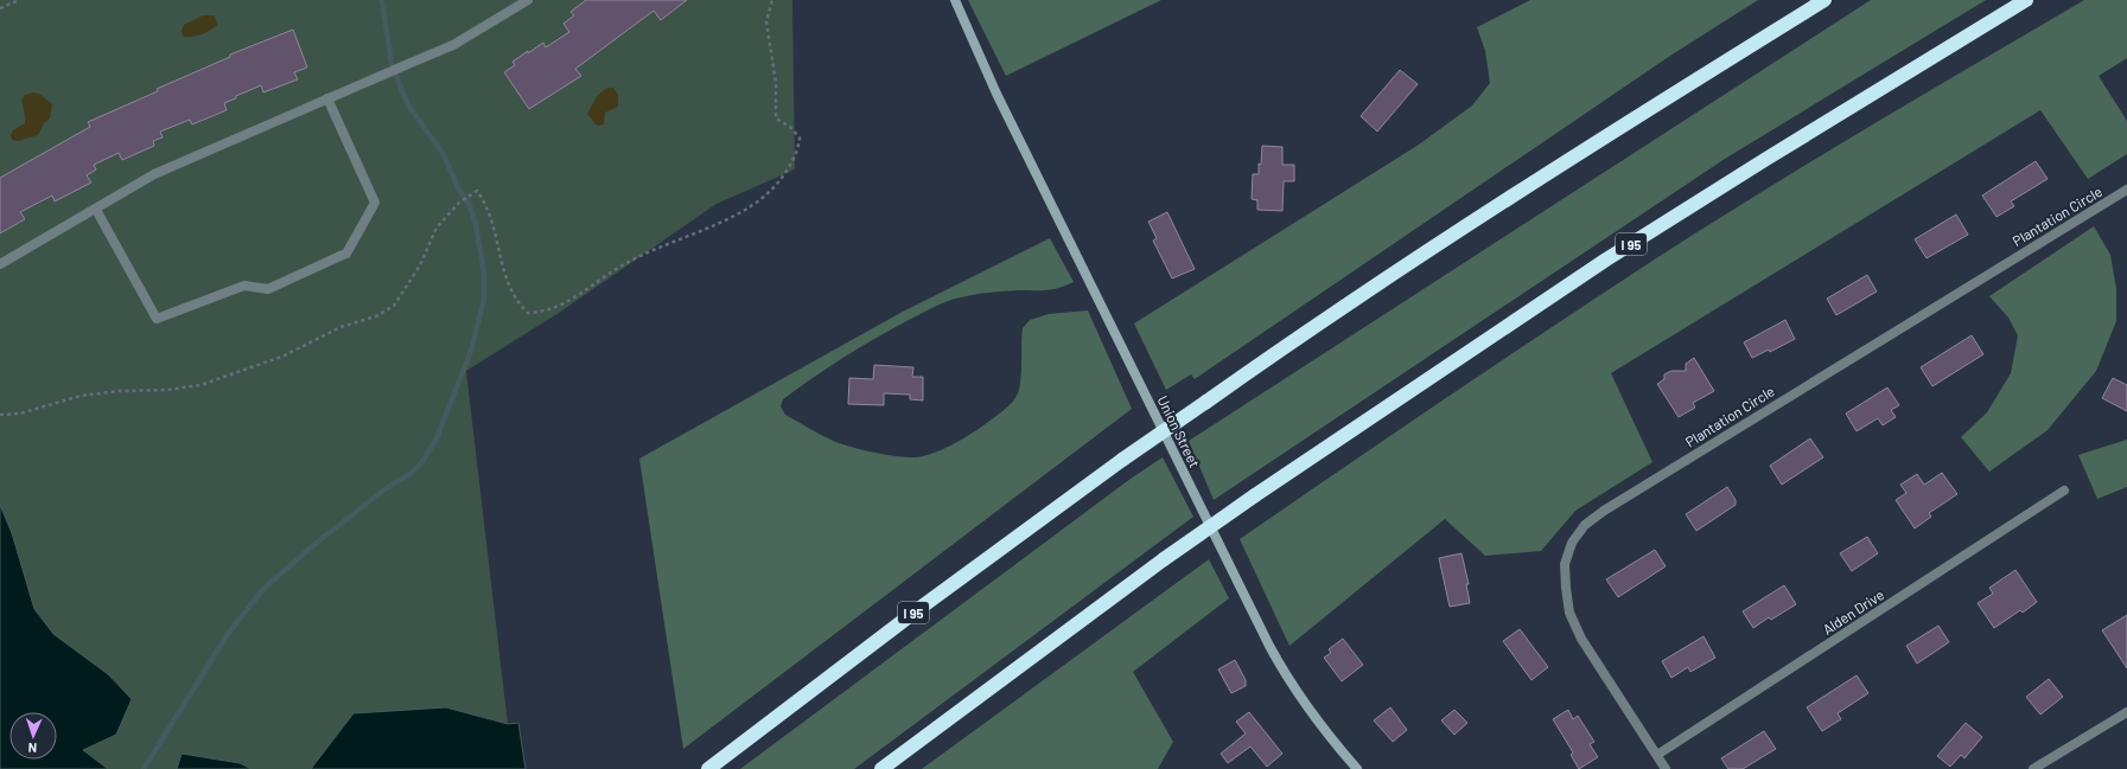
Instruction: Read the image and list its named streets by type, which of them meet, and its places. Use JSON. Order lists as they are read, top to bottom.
{
  "streets": {
    "highway": ["I 95"],
    "main road": ["Union Street"],
    "street": ["Plantation Circle", "Alden Drive"]
  },
  "crossings": [
    ["Plantation Circle", "Alden Drive"]
  ],
  "north": "bottom"
}
